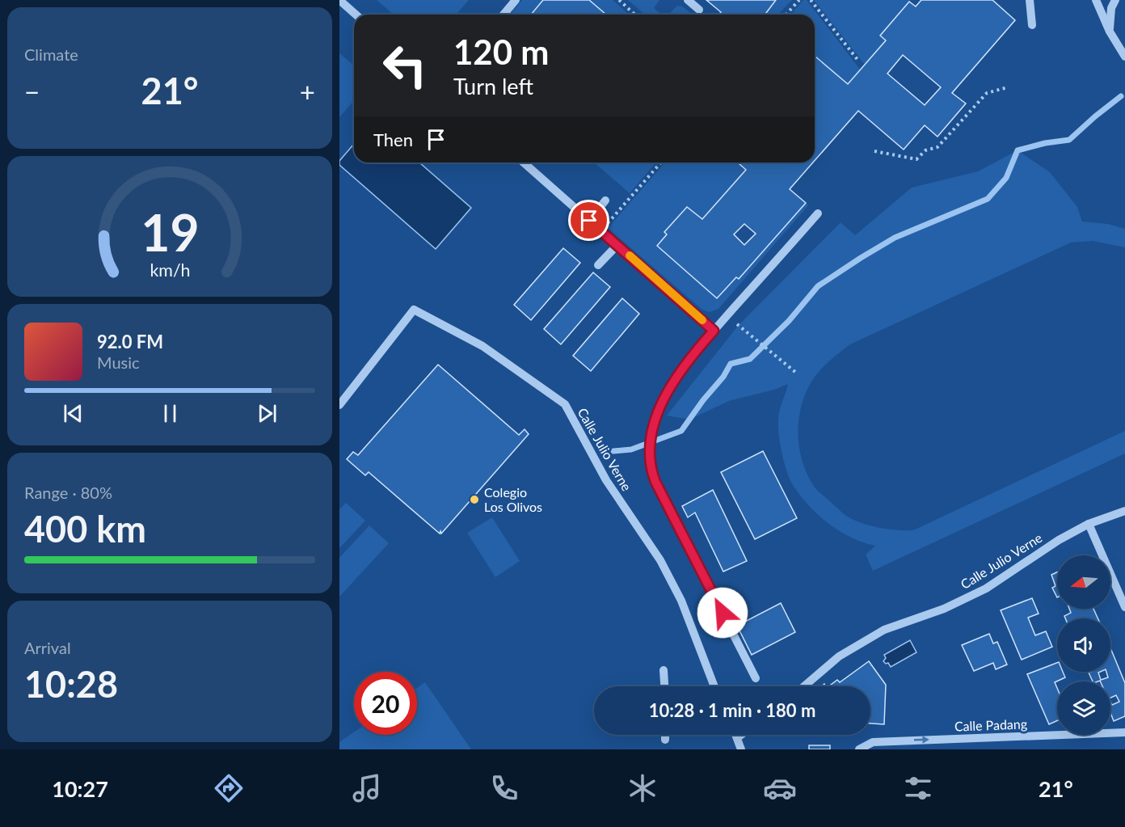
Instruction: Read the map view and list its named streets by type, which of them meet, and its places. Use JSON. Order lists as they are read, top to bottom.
{
  "streets": {
    "street": ["Calle Julio Verne", "Calle Padang"]
  },
  "one_way": ["Calle Padang"],
  "places": ["Colegio Los Olivos"],
  "north": "left",
  "page": {
    "tile": [
      "Climate",
      ["Range · 80%", "400 km"],
      ["Arrival", "10:28"]
    ],
    "turn": ["120 m", "Turn left"],
    "heat": ["−", "21°", "+"],
    "then": "Then",
    "song": ["92.0 FM", "Music"],
    "limit": "20",
    "trip": "10:28 · 1 min · 180 m",
    "tabs": ["10:27", "21°"],
    "gauge": ["19", "km/h"]
  }
}
